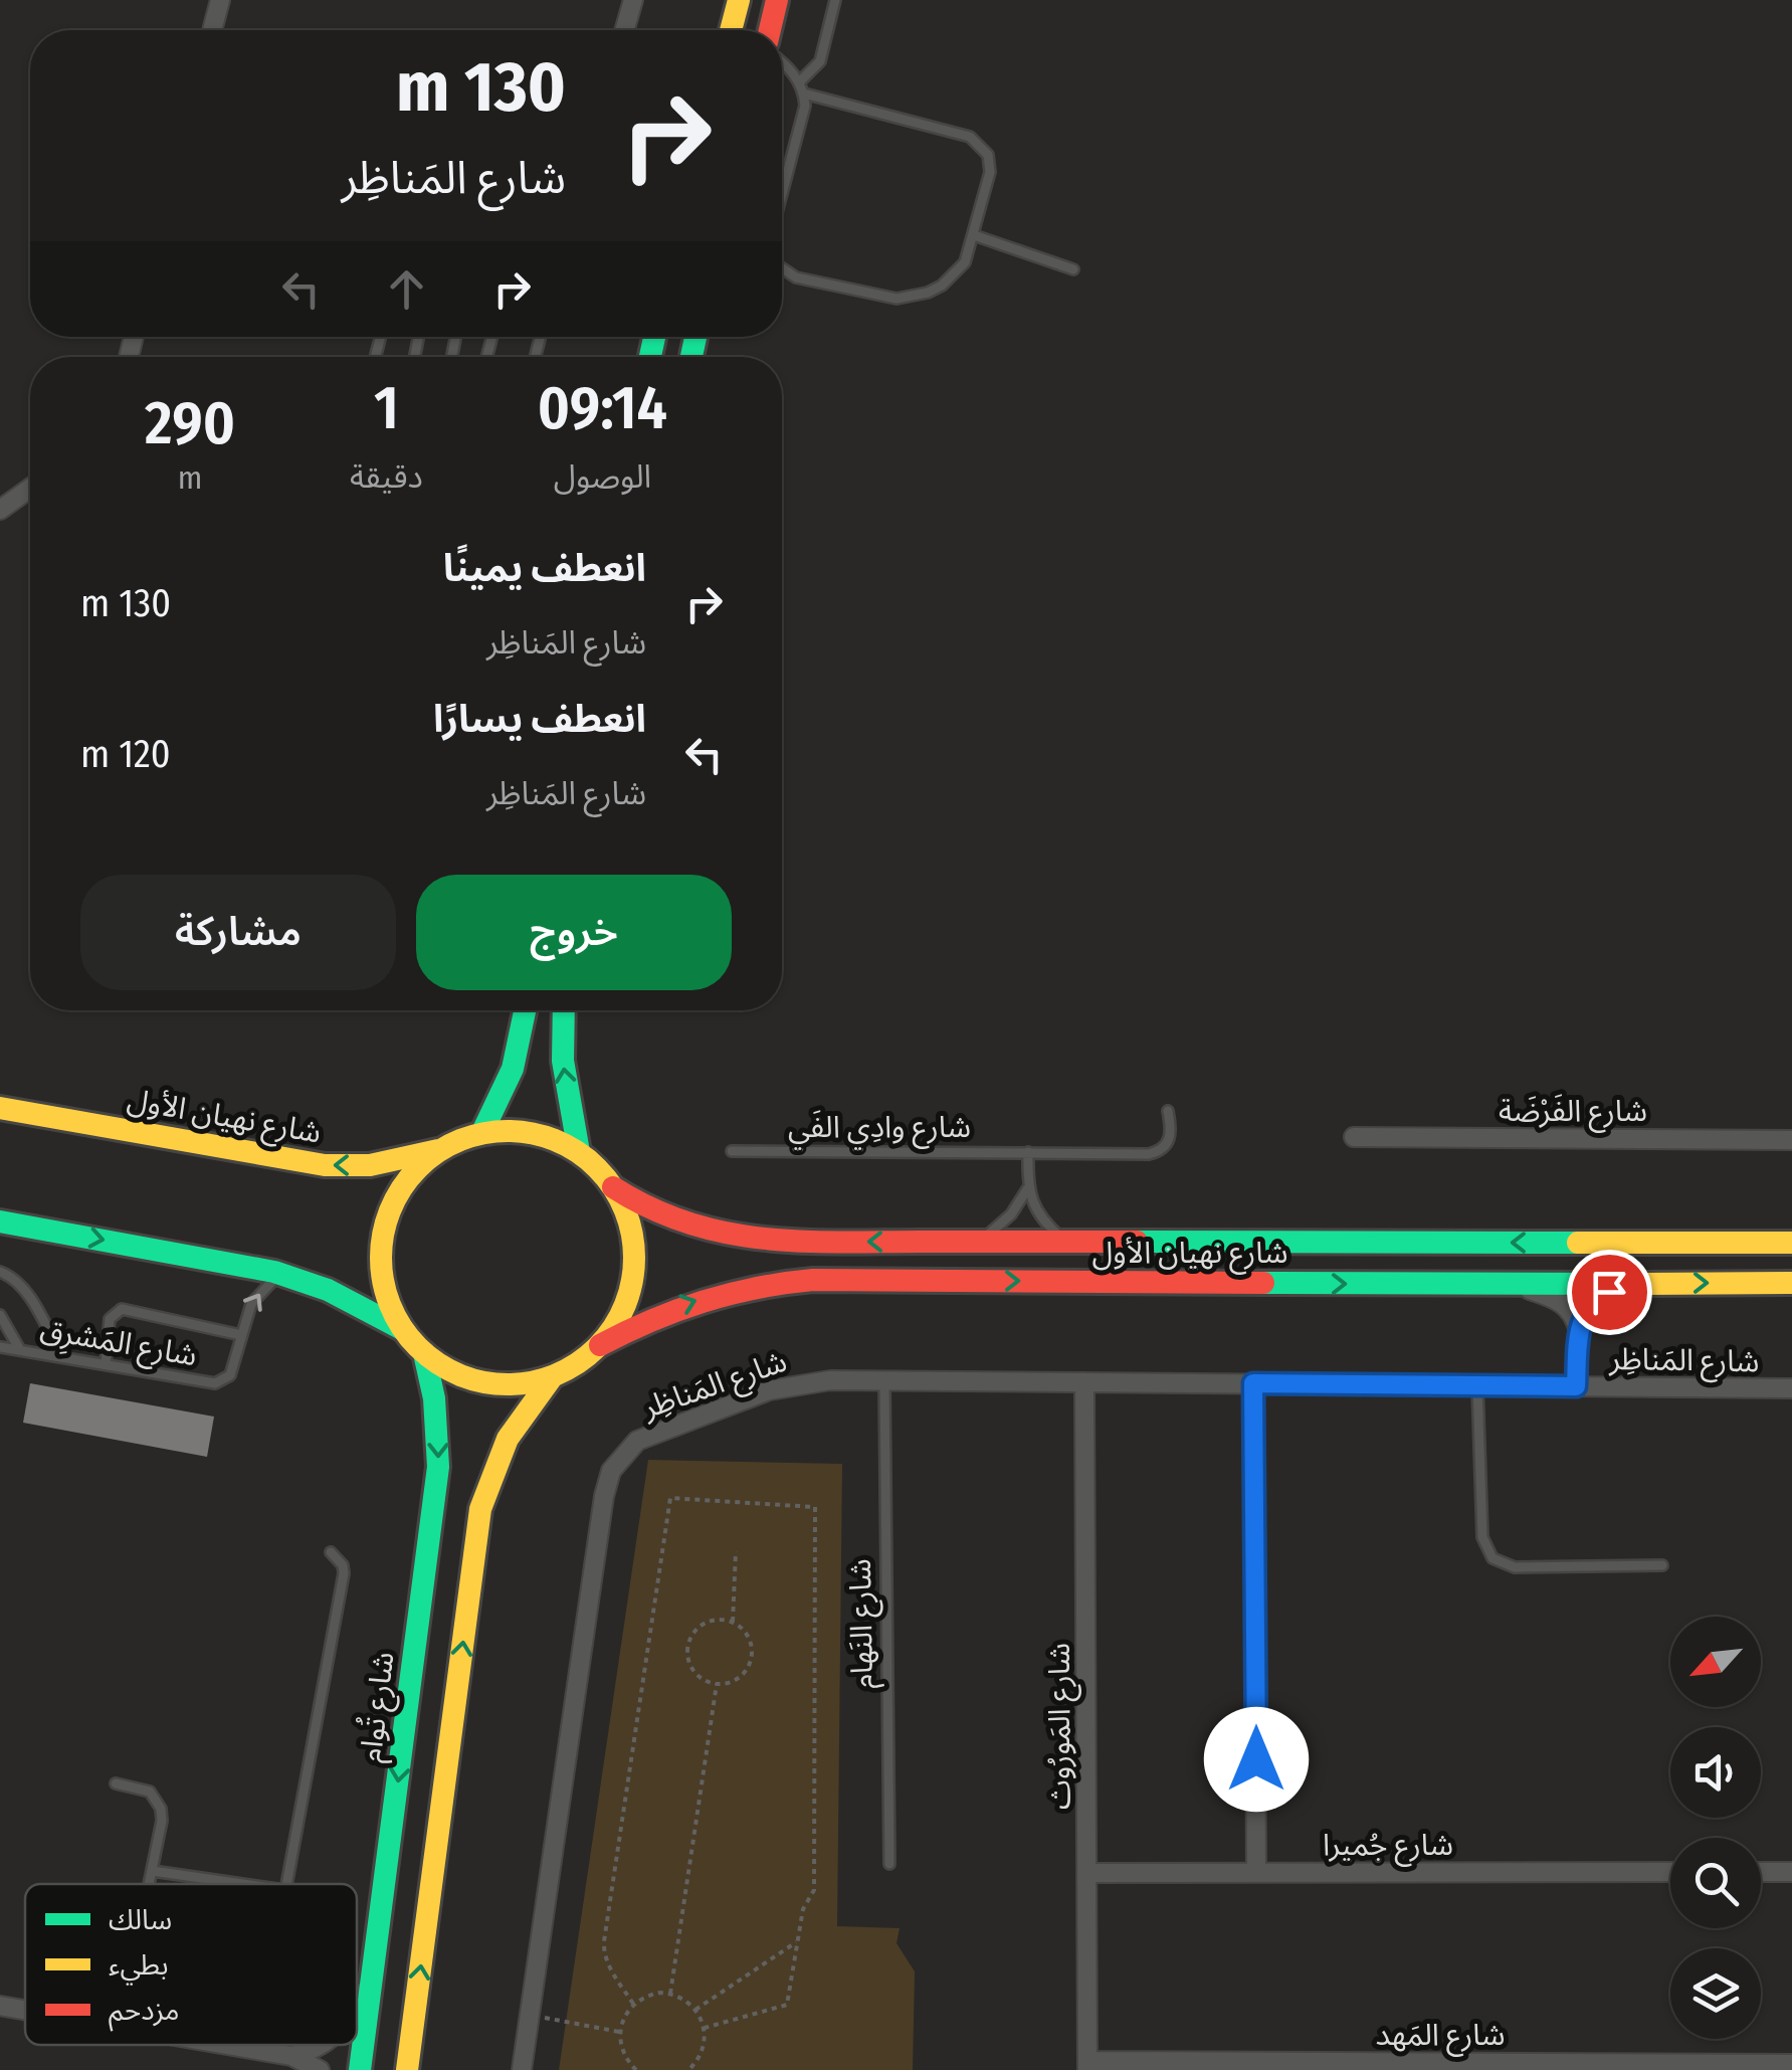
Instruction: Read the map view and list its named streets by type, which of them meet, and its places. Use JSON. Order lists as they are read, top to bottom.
{
  "streets": {
    "main road": ["شارع نهيان الأول", "شارع تُوام"],
    "street": [
      "شارع الفَرْضَة",
      "شارع المَناظِر",
      "شارع المَورُوث",
      "شارع جُميرا",
      "شارع المَهد"
    ],
    "lane": ["شارع وادِي الفَي", "شارع المَشرِق", "شارع النَهام"]
  },
  "crossings": [
    ["شارع نهيان الأول", "شارع المَناظِر"],
    ["شارع نهيان الأول", "شارع تُوام"],
    ["شارع المَناظِر", "شارع النَهام"],
    ["شارع المَناظِر", "شارع المَورُوث"],
    ["شارع المَورُوث", "شارع جُميرا"],
    ["شارع المَورُوث", "شارع المَهد"]
  ],
  "legend": ["سالك", "بطيء", "مزدحم"],
  "north": "bottom left",
  "page": {
    "turn": ["130 m", "شارع المَناظِر"],
    "eta": [
      "09:14",
      "الوصول",
      "1",
      "دقيقة",
      "290",
      "m"
    ],
    "list": [
      {
        "name": "انعطف يمينًا",
        "note": "شارع المَناظِر",
        "value": "130 m"
      },
      {
        "name": "انعطف يسارًا",
        "note": "شارع المَناظِر",
        "value": "120 m"
      }
    ],
    "buttons": ["خروج", "مشاركة"]
  }
}
